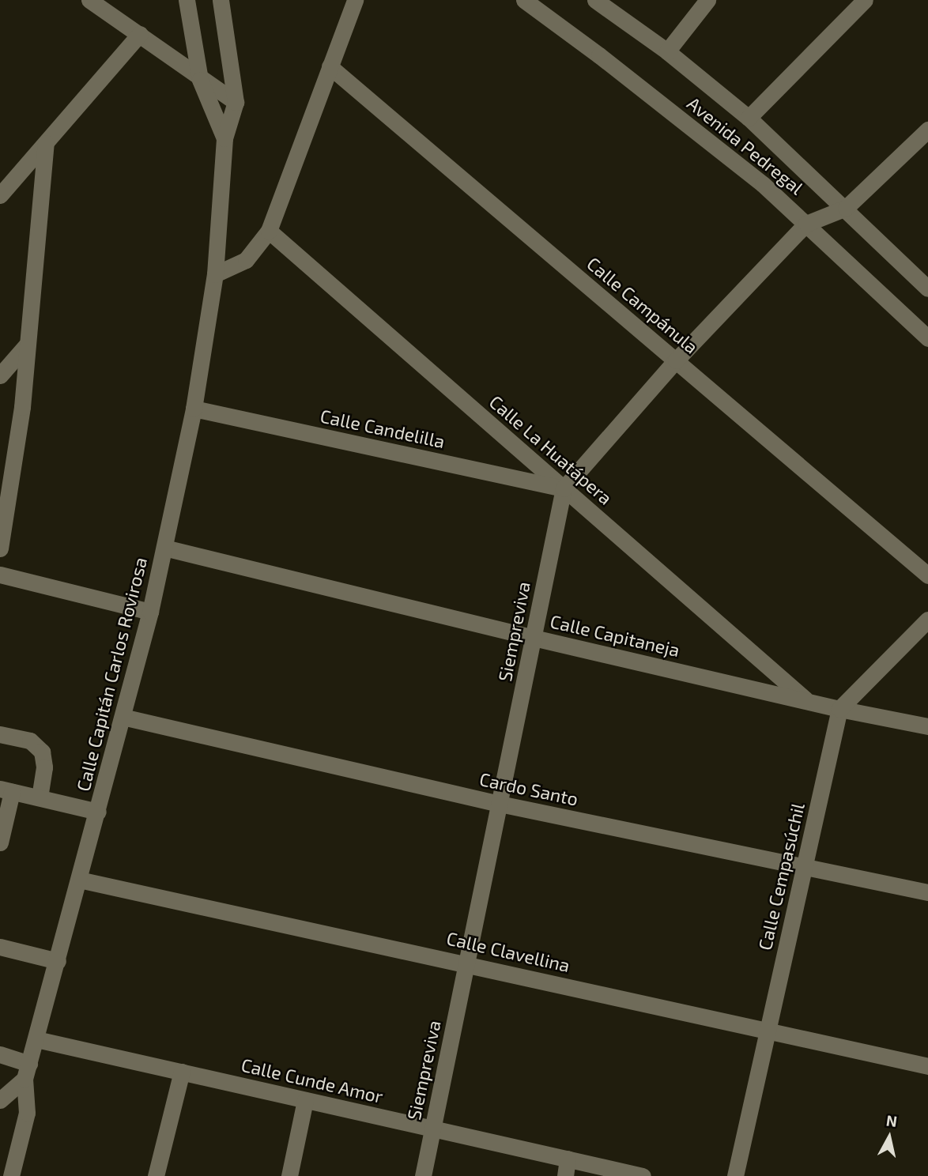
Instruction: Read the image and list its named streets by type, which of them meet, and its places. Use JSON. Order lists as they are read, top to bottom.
{
  "streets": {
    "street": [
      "Avenida Pedregal",
      "Calle Campánula",
      "Calle Candelilla",
      "Calle La Huatápera",
      "Siempreviva",
      "Calle Capitaneja",
      "Calle Capitán Carlos Rovirosa",
      "Cardo Santo",
      "Calle Cempasúchil",
      "Calle Clavellina",
      "Calle Cunde Amor"
    ]
  },
  "crossings": [
    ["Avenida Pedregal", "Siempreviva"],
    ["Calle Campánula", "Siempreviva"],
    ["Calle Candelilla", "Calle La Huatápera"],
    ["Calle Candelilla", "Siempreviva"],
    ["Calle Candelilla", "Calle Capitán Carlos Rovirosa"],
    ["Calle La Huatápera", "Siempreviva"],
    ["Calle La Huatápera", "Calle Capitaneja"],
    ["Siempreviva", "Calle Capitaneja"],
    ["Siempreviva", "Cardo Santo"],
    ["Siempreviva", "Calle Clavellina"],
    ["Siempreviva", "Calle Cunde Amor"],
    ["Calle Capitaneja", "Calle Capitán Carlos Rovirosa"],
    ["Calle Capitaneja", "Calle Cempasúchil"],
    ["Calle Capitán Carlos Rovirosa", "Cardo Santo"],
    ["Calle Capitán Carlos Rovirosa", "Calle Clavellina"],
    ["Calle Capitán Carlos Rovirosa", "Calle Cunde Amor"],
    ["Cardo Santo", "Calle Cempasúchil"],
    ["Calle Cempasúchil", "Calle Clavellina"]
  ],
  "north": "top"
}
